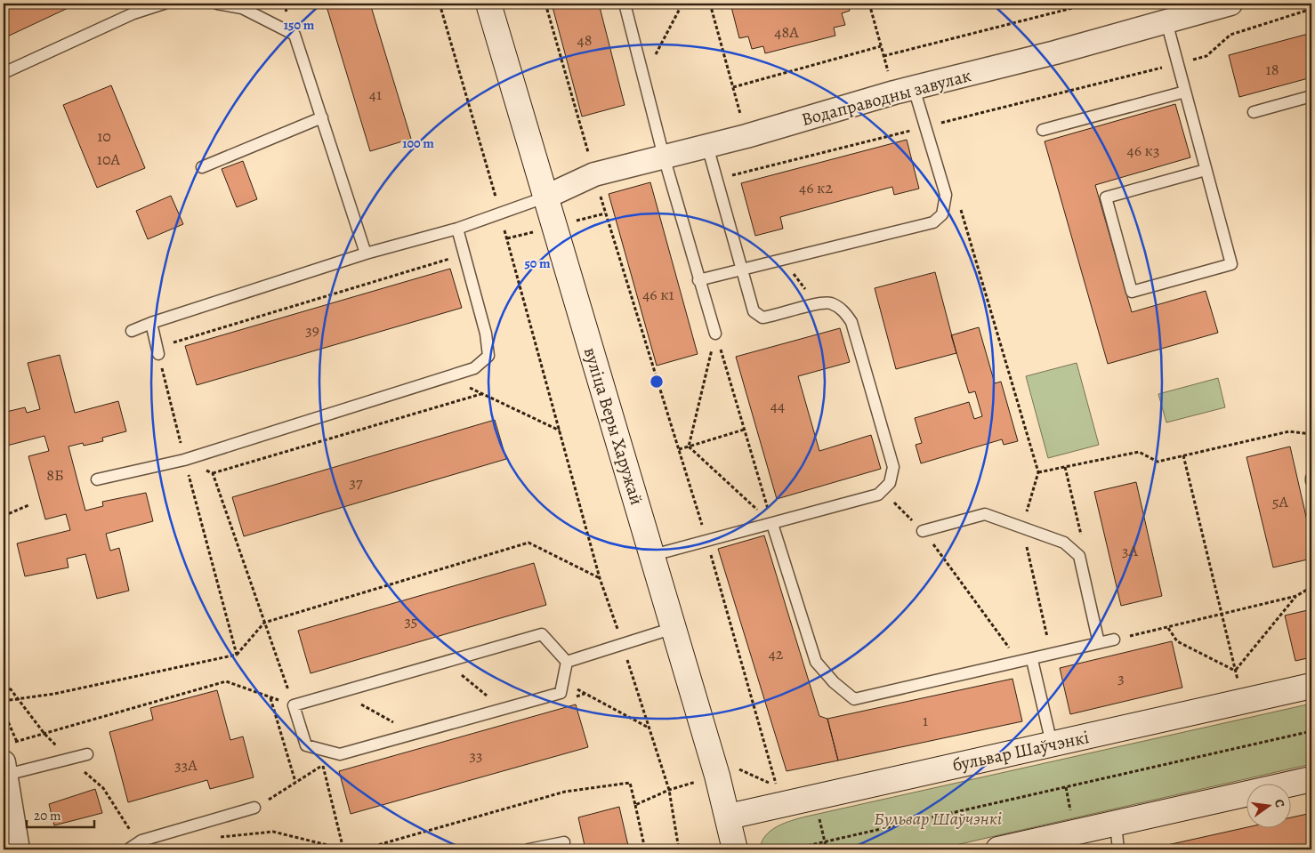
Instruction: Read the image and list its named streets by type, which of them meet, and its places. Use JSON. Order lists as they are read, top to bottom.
{
  "streets": {
    "main road": ["вуліца Веры Харужай", "бульвар Шаўчэнкі"],
    "street": ["Водаправодны завулак"]
  },
  "crossings": [
    ["Водаправодны завулак", "вуліца Веры Харужай"],
    ["вуліца Веры Харужай", "бульвар Шаўчэнкі"]
  ],
  "parks": ["Бульвар Шаўчэнкі"],
  "house_numbers": [
    "48А",
    "48",
    "18",
    "41",
    "10",
    "46 к3",
    "10А",
    "46 к2",
    "46 к1",
    "39",
    "44",
    "8Б",
    "37",
    "5А",
    "3А",
    "35",
    "42",
    "3",
    "1",
    "33",
    "33А"
  ],
  "scale_bar": "20 m",
  "north": "right",
  "rings": ["150 m", "100 m", "50 m"]
}
